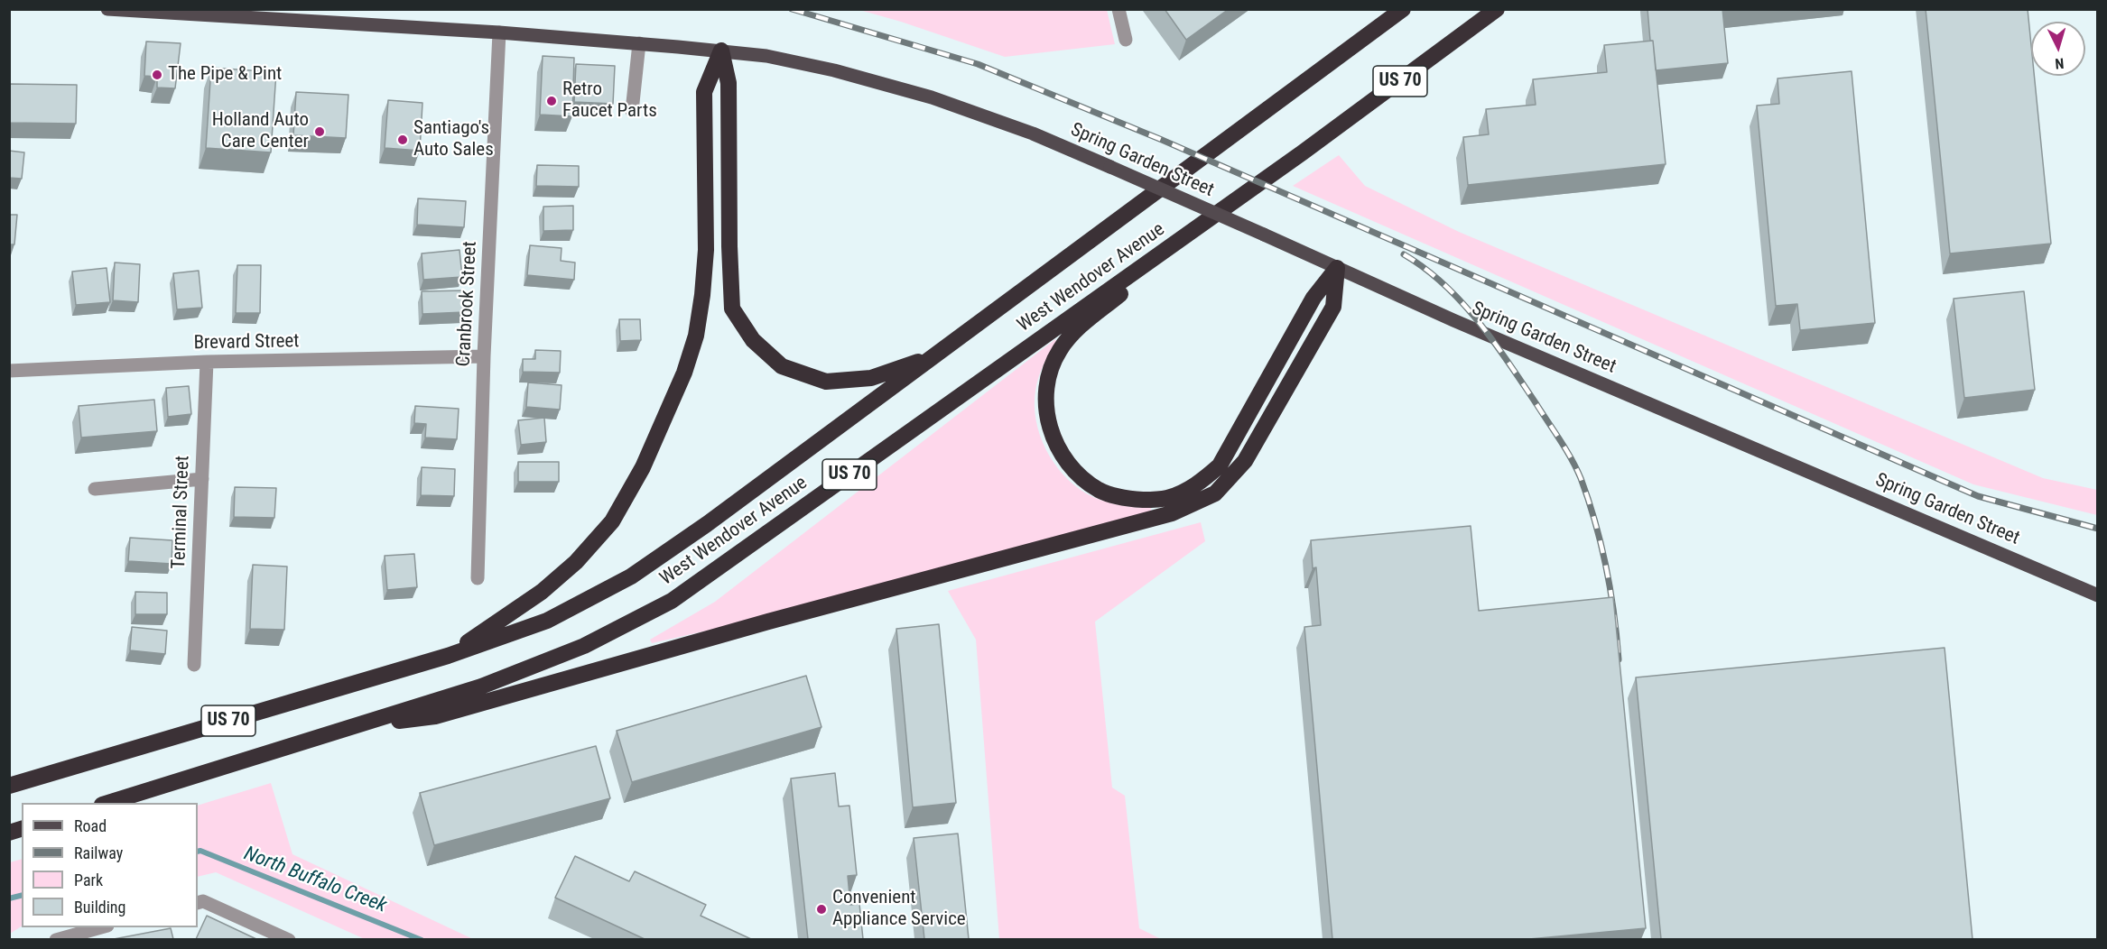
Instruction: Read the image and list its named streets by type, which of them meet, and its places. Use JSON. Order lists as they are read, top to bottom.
{
  "streets": {
    "highway": ["US 70", "West Wendover Avenue"],
    "main road": ["Spring Garden Street"],
    "street": ["Cranbrook Street", "Brevard Street", "Terminal Street"]
  },
  "crossings": [
    ["Spring Garden Street", "Cranbrook Street"],
    ["Cranbrook Street", "Brevard Street"],
    ["Brevard Street", "Terminal Street"]
  ],
  "water": ["North Buffalo Creek"],
  "places": [
    "The Pipe & Pint",
    "Retro Faucet Parts",
    "Holland Auto Care Center",
    "Santiago's Auto Sales",
    "Convenient Appliance Service"
  ],
  "legend": [
    "Road",
    "Railway",
    "Park",
    "Building"
  ],
  "north": "bottom"
}
